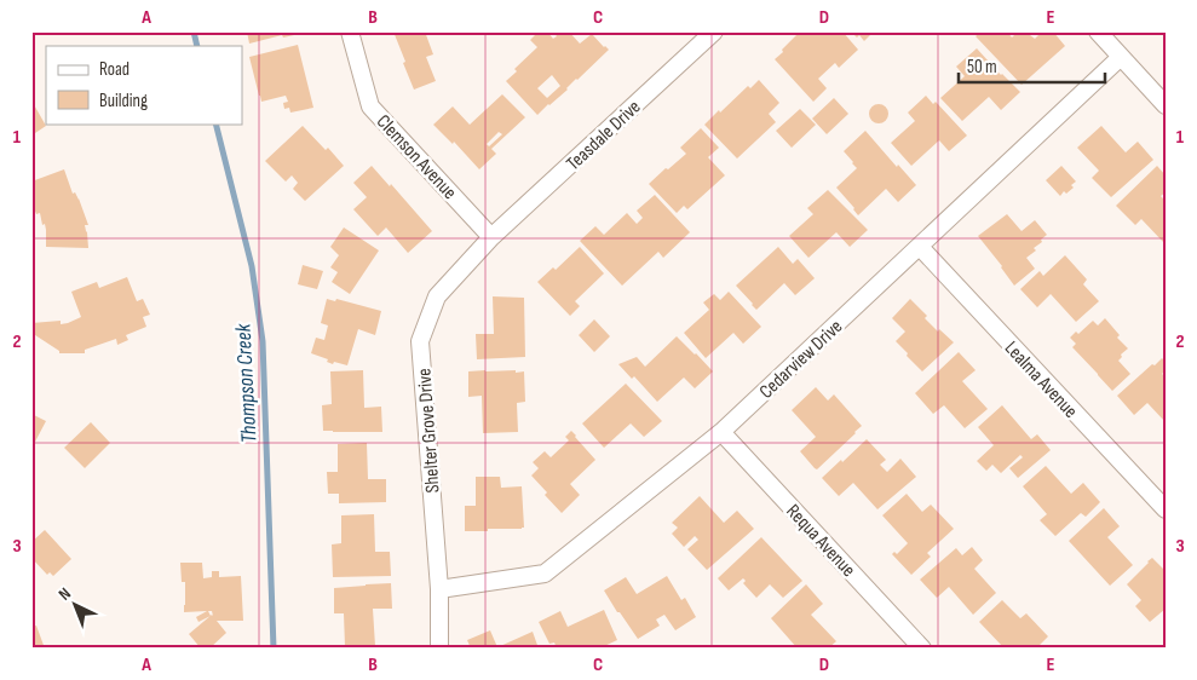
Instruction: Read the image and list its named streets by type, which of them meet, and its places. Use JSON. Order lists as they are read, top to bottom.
{
  "streets": {
    "street": [
      "Teasdale Drive",
      "Clemson Avenue",
      "Cedarview Drive",
      "Lealma Avenue",
      "Shelter Grove Drive",
      "Requa Avenue"
    ]
  },
  "crossings": [
    ["Teasdale Drive", "Clemson Avenue"],
    ["Teasdale Drive", "Shelter Grove Drive"],
    ["Clemson Avenue", "Shelter Grove Drive"],
    ["Cedarview Drive", "Lealma Avenue"],
    ["Cedarview Drive", "Shelter Grove Drive"],
    ["Cedarview Drive", "Requa Avenue"]
  ],
  "water": ["Thompson Creek"],
  "legend": ["Road", "Building"],
  "scale_bar": "50 m",
  "north": "top left",
  "grid": {
    "columns": [
      "A",
      "B",
      "C",
      "D",
      "E"
    ],
    "rows": ["1", "2", "3"]
  }
}
